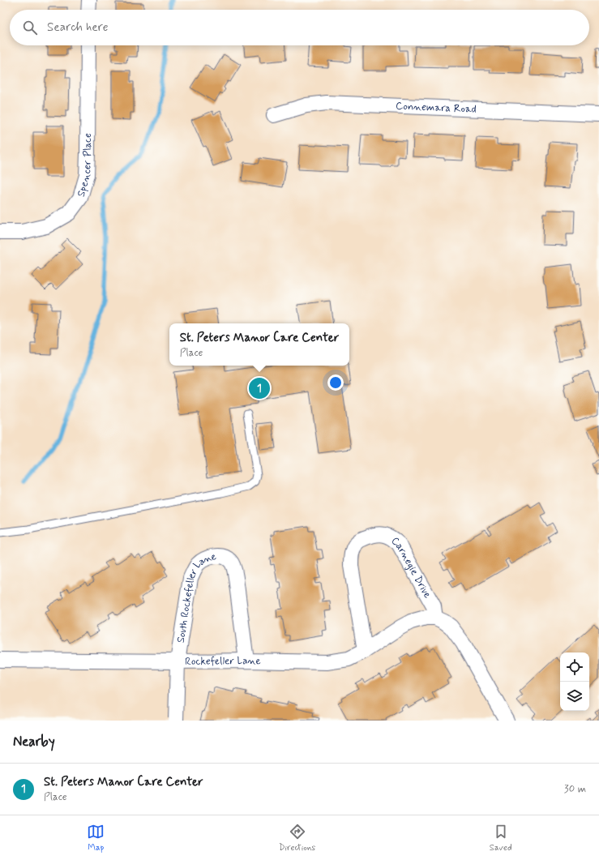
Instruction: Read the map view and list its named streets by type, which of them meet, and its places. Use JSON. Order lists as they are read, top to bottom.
{
  "streets": {
    "street": [
      "Connemara Road",
      "Spencer Place",
      "Carnegie Drive",
      "South Rockefeller Lane",
      "Rockefeller Lane"
    ]
  },
  "crossings": [
    ["Carnegie Drive", "Rockefeller Lane"],
    ["South Rockefeller Lane", "Rockefeller Lane"]
  ],
  "page": {
    "search": "Search here",
    "popup": ["St. Peters Manor Care Center", "Place"],
    "pins": "1",
    "heading": "Nearby",
    "list": [
      {
        "mark": "1",
        "name": "St. Peters Manor Care Center",
        "note": "Place",
        "value": "30 m"
      }
    ],
    "nav": ["Map", "Directions", "Saved"]
  }
}
